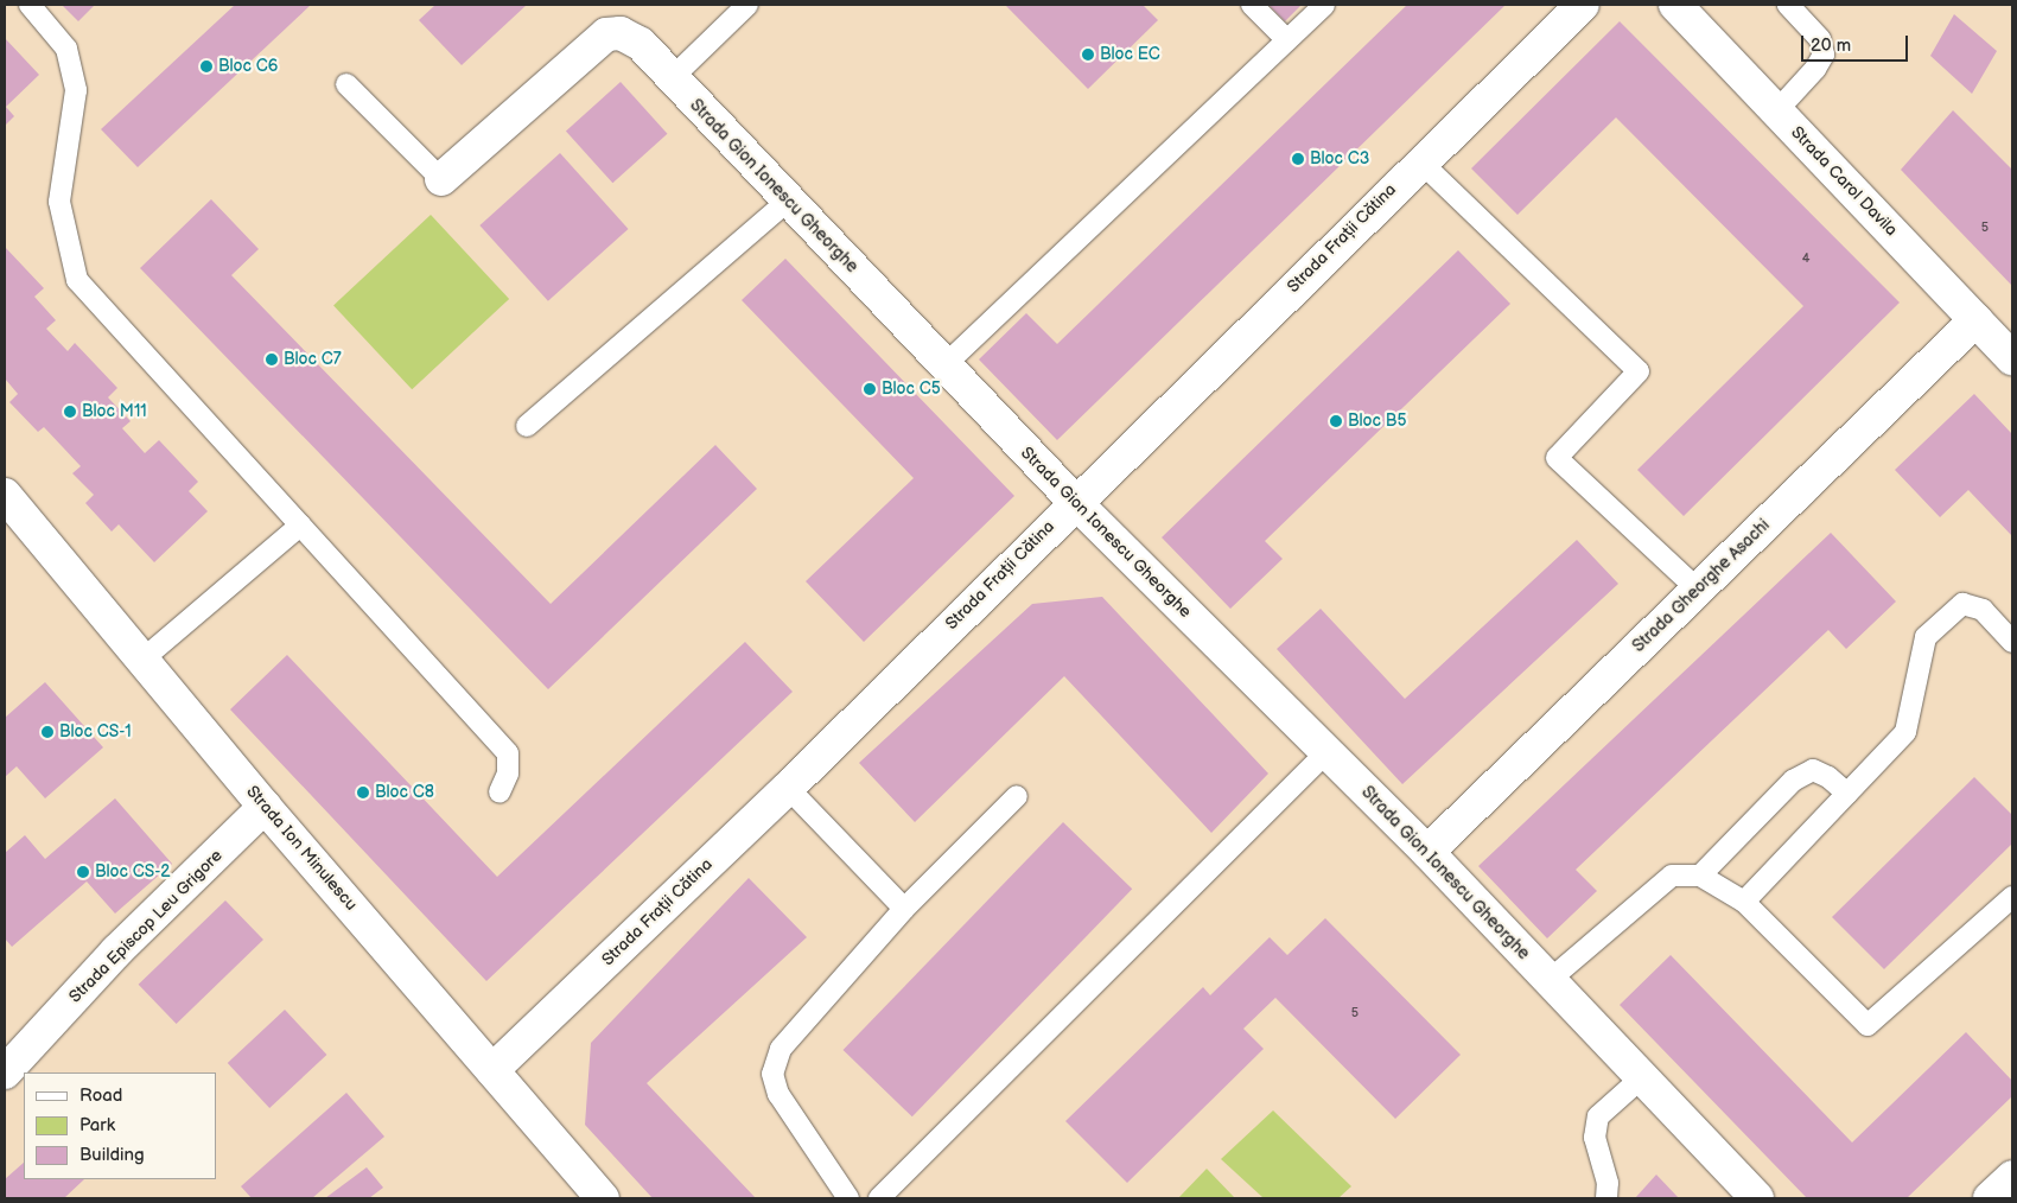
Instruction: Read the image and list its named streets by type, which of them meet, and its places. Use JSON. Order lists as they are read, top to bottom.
{
  "streets": {
    "street": [
      "Strada Carol Davila",
      "Strada Gion Ionescu Gheorghe",
      "Strada Frații Cătina",
      "Strada Gheorghe Asachi",
      "Strada Ion Minulescu",
      "Strada Episcop Leu Grigore"
    ]
  },
  "crossings": [
    ["Strada Carol Davila", "Strada Gheorghe Asachi"],
    ["Strada Gion Ionescu Gheorghe", "Strada Frații Cătina"],
    ["Strada Gion Ionescu Gheorghe", "Strada Gheorghe Asachi"],
    ["Strada Frații Cătina", "Strada Ion Minulescu"],
    ["Strada Ion Minulescu", "Strada Episcop Leu Grigore"]
  ],
  "places": [
    "Bloc EC",
    "Bloc C6",
    "Bloc C3",
    "Bloc C7",
    "Bloc C5",
    "Bloc M11",
    "Bloc B5",
    "Bloc CS-1",
    "Bloc C8",
    "Bloc CS-2"
  ],
  "house_numbers": ["5", "4", "5"],
  "legend": ["Road", "Park", "Building"],
  "scale_bar": "20 m"
}
